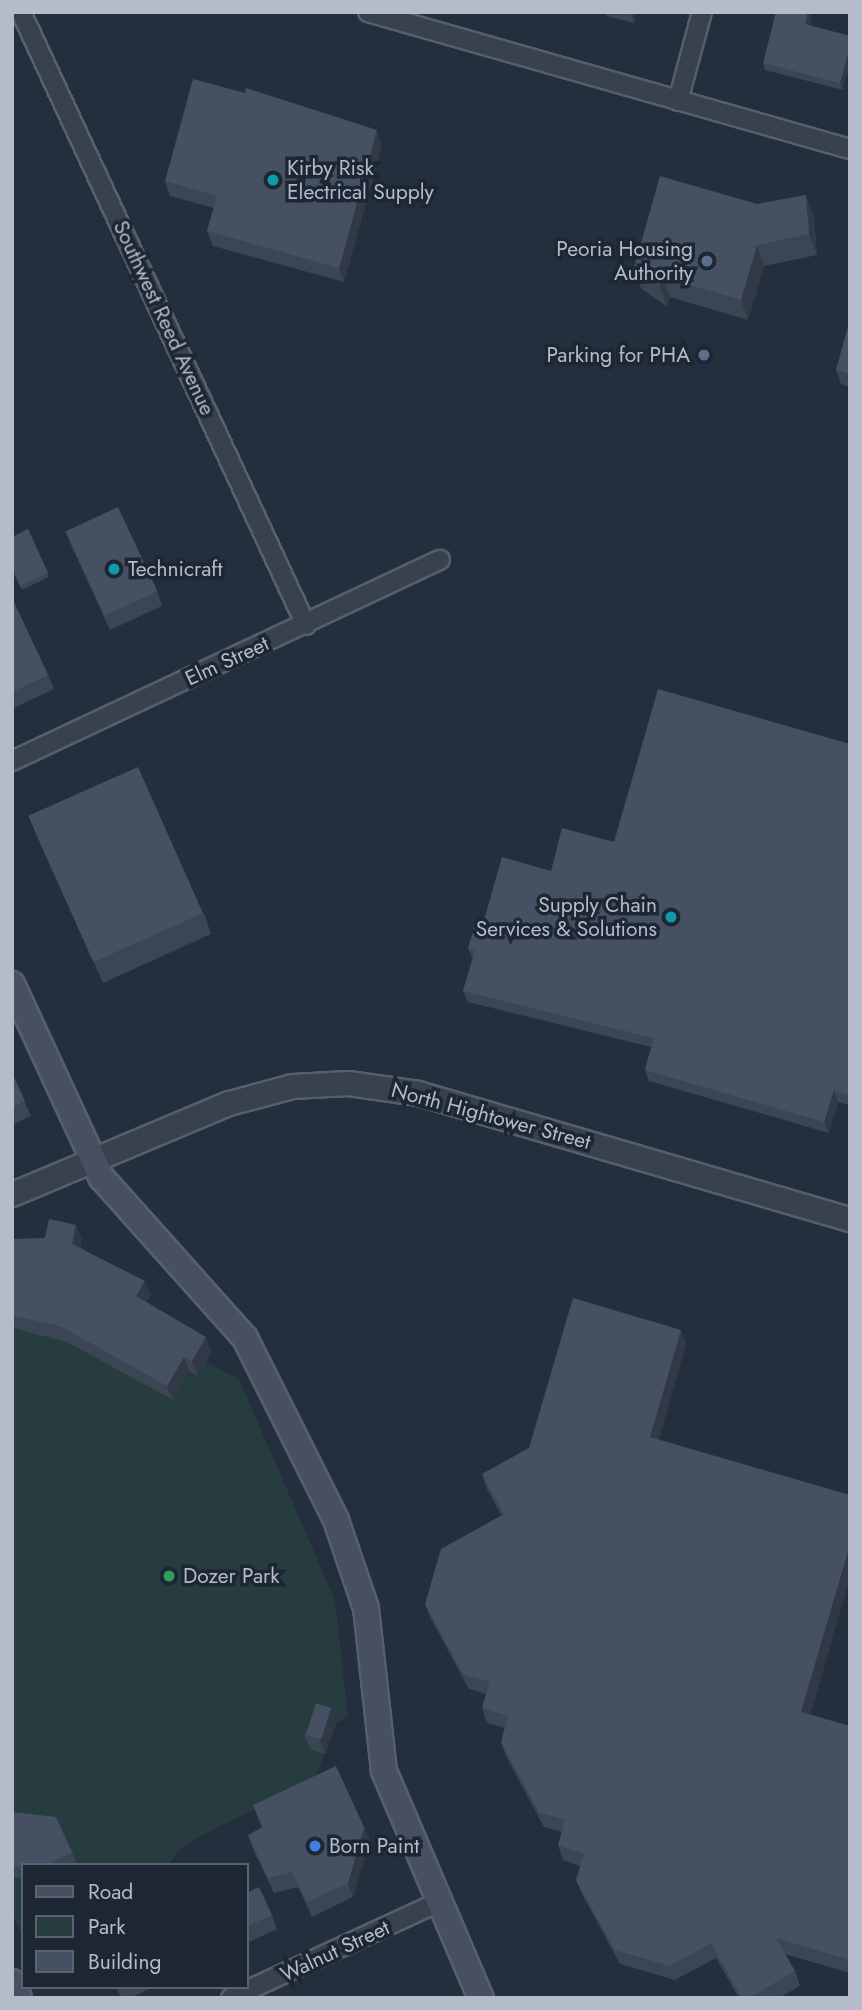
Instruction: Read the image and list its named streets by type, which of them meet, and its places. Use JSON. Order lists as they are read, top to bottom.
{
  "streets": {
    "street": [
      "Southwest Reed Avenue",
      "Elm Street",
      "North Hightower Street",
      "Walnut Street"
    ]
  },
  "crossings": [
    ["Southwest Reed Avenue", "Elm Street"]
  ],
  "places": [
    "Kirby Risk Electrical Supply",
    "Peoria Housing Authority",
    "Parking for PHA",
    "Technicraft",
    "Supply Chain Services & Solutions",
    "Dozer Park",
    "Born Paint"
  ],
  "legend": ["Road", "Park", "Building"]
}
